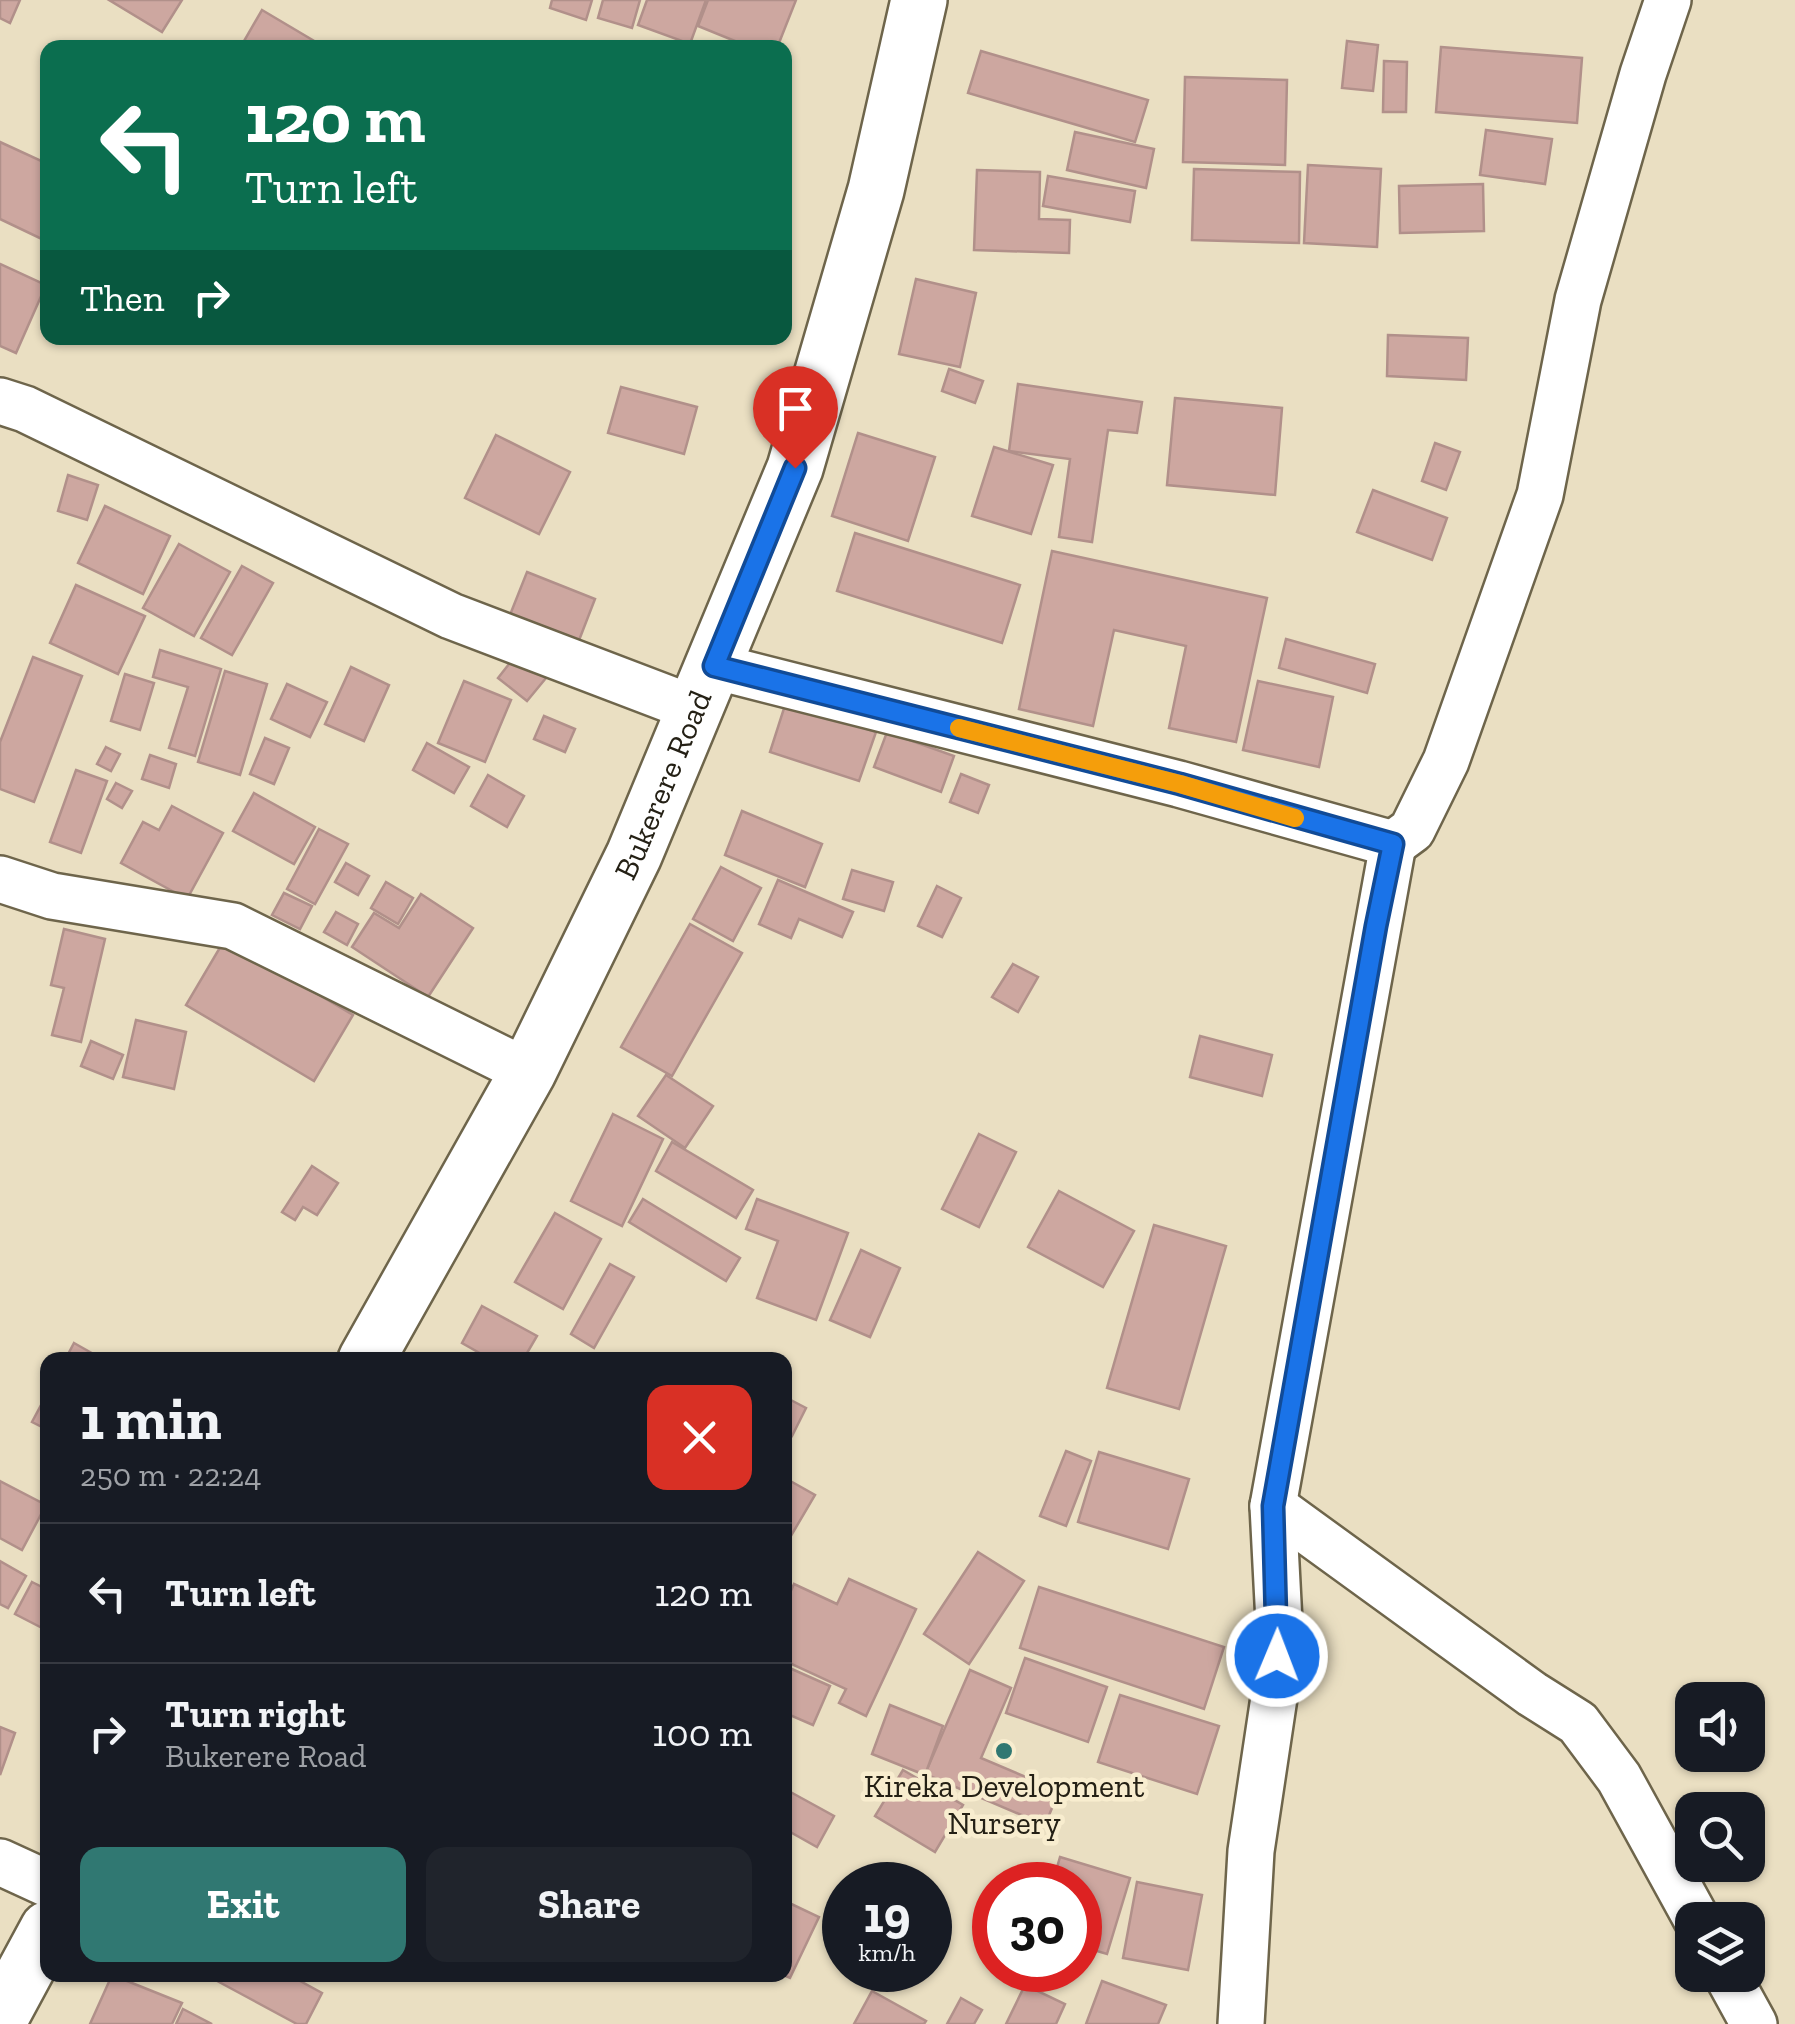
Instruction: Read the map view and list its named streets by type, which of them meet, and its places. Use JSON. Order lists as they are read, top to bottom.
{
  "streets": {
    "street": ["Bukerere Road"]
  },
  "places": ["Kireka Development Nursery"],
  "page": {
    "turn": ["120 m", "Turn left"],
    "then": "Then",
    "heading": ["1 min", "250 m · 22:24"],
    "list": [
      {
        "name": "Turn left",
        "value": "120 m"
      },
      {
        "name": "Turn right",
        "note": "Bukerere Road",
        "value": "100 m"
      }
    ],
    "buttons": ["Exit", "Share"],
    "speed": "19 km/h",
    "limit": "30"
  }
}
